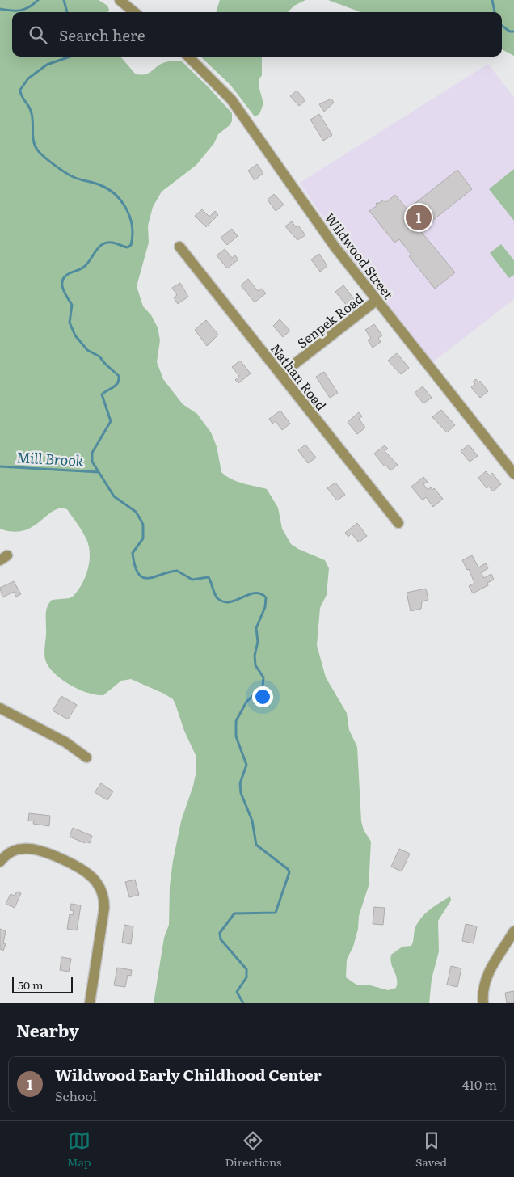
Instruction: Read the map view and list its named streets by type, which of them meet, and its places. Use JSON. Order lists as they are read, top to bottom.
{
  "streets": {
    "street": ["Wildwood Street", "Senpek Road", "Nathan Road"]
  },
  "crossings": [
    ["Wildwood Street", "Senpek Road"],
    ["Senpek Road", "Nathan Road"]
  ],
  "water": ["Mill Brook"],
  "scale_bar": "50 m",
  "page": {
    "search": "Search here",
    "pins": "1",
    "scale": "50 m",
    "heading": "Nearby",
    "list": [
      {
        "mark": "1",
        "name": "Wildwood Early Childhood Center",
        "note": "School",
        "value": "410 m"
      }
    ],
    "nav": ["Map", "Directions", "Saved"]
  }
}
